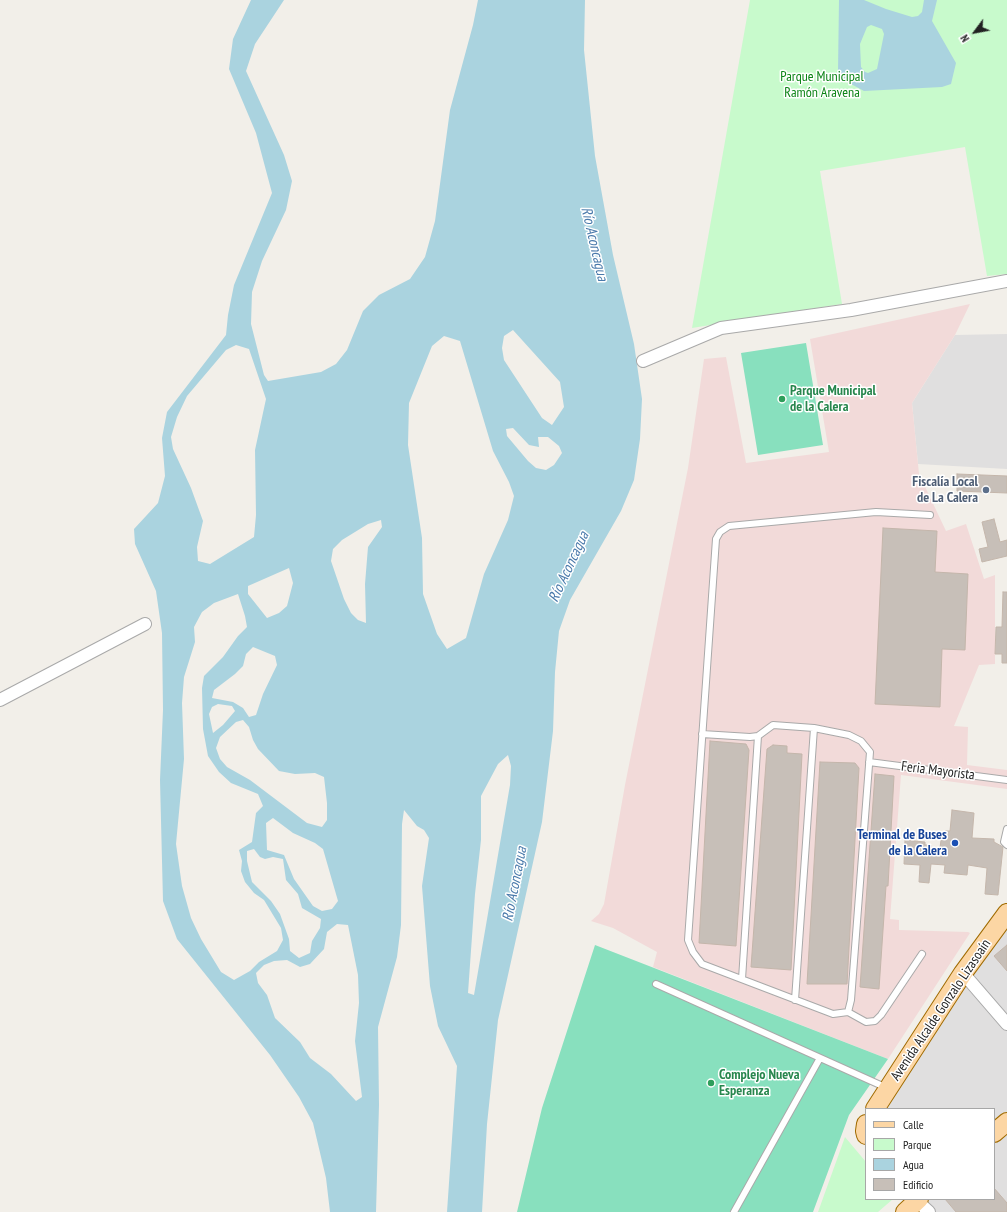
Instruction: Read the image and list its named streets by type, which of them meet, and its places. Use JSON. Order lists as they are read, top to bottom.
{
  "streets": {
    "main road": ["Avenida Alcalde Gonzalo Lizasoaín"],
    "lane": ["Feria Mayorista"]
  },
  "water": ["Río Aconcagua"],
  "parks": ["Parque Municipal Ramón Aravena"],
  "places": [
    "Parque Municipal de la Calera",
    "Fiscalía Local de La Calera",
    "Terminal de Buses de la Calera",
    "Complejo Nueva Esperanza"
  ],
  "legend": [
    "Calle",
    "Parque",
    "Agua",
    "Edificio"
  ],
  "north": "bottom left"
}
